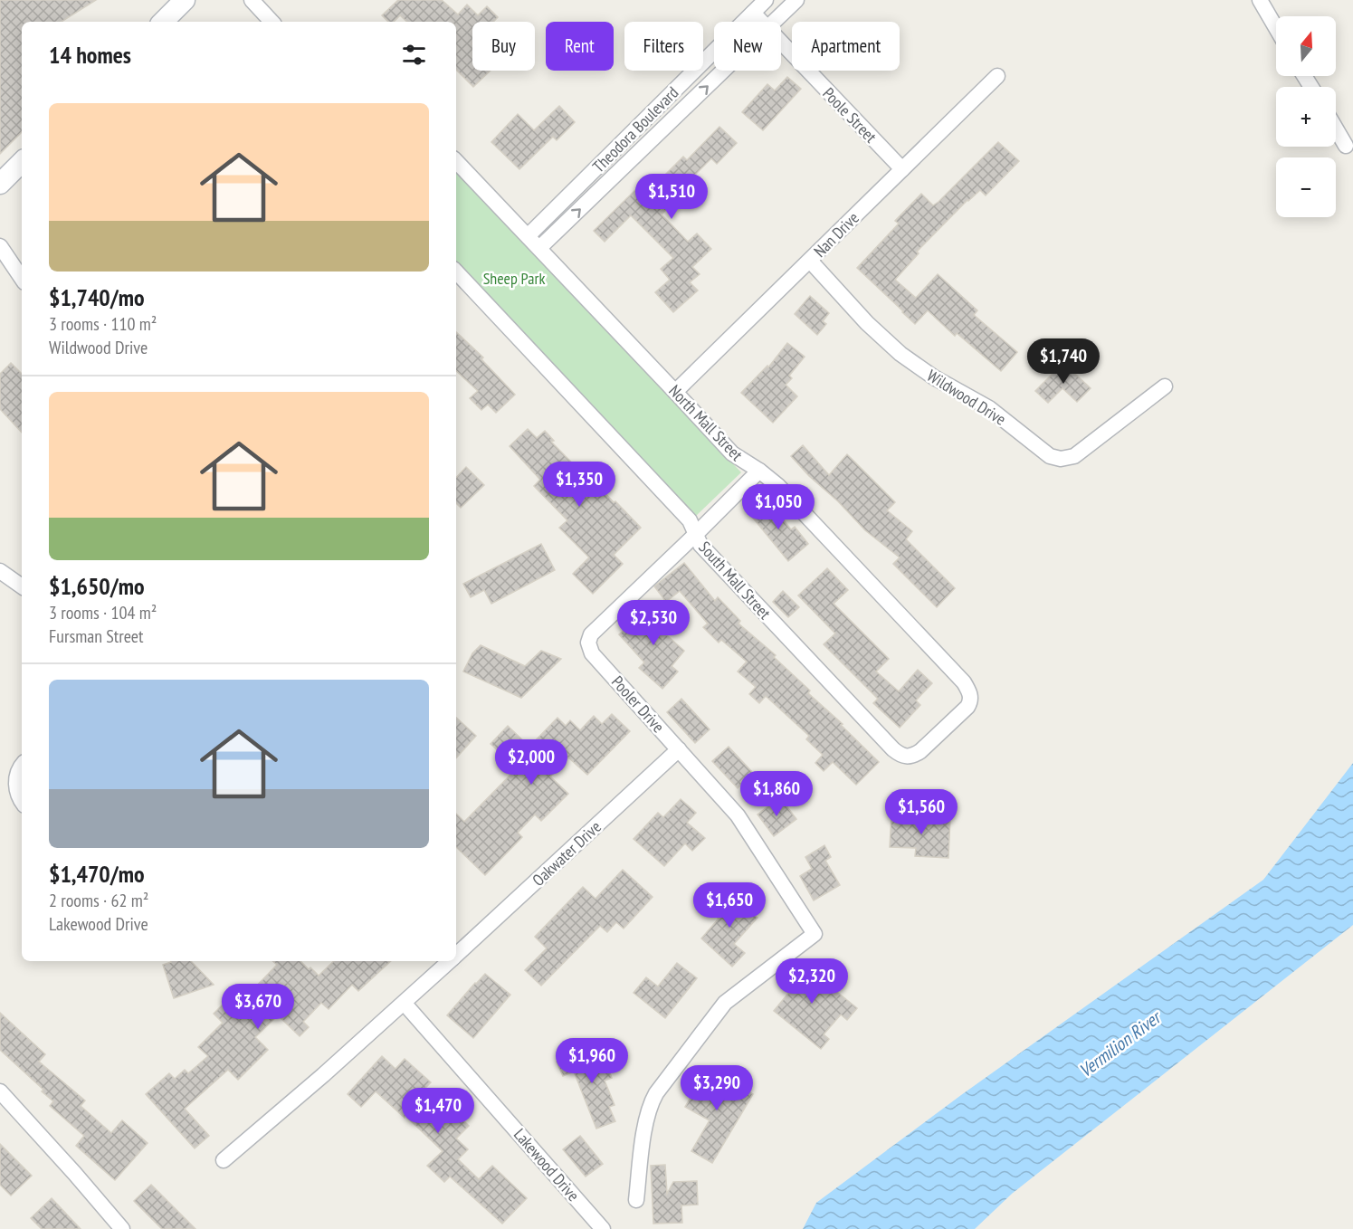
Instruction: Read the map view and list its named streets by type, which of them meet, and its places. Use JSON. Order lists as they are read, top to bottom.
{
  "streets": {
    "street": [
      "Poole Street",
      "Theodora Boulevard",
      "Nan Drive",
      "Wildwood Drive",
      "North Mall Street",
      "South Mall Street",
      "Pooler Drive",
      "Oakwater Drive",
      "Lakewood Drive"
    ]
  },
  "crossings": [
    ["Poole Street", "Theodora Boulevard"],
    ["Poole Street", "Nan Drive"],
    ["Theodora Boulevard", "North Mall Street"],
    ["Nan Drive", "Wildwood Drive"],
    ["Nan Drive", "North Mall Street"],
    ["North Mall Street", "South Mall Street"],
    ["North Mall Street", "Pooler Drive"],
    ["South Mall Street", "Pooler Drive"],
    ["Pooler Drive", "Oakwater Drive"],
    ["Oakwater Drive", "Lakewood Drive"]
  ],
  "water": ["Vermilion River"],
  "parks": ["Sheep Park"],
  "north": "top",
  "page": {
    "map_buttons": ["+", "−"],
    "chip": [
      "Buy",
      "Rent",
      "Filters",
      "New",
      "Apartment"
    ],
    "heading": "14 homes",
    "list": [
      {
        "name": "$1,740/mo",
        "note": "3 rooms · 110 m² · Wildwood Drive"
      },
      {
        "name": "$1,650/mo",
        "note": "3 rooms · 104 m² · Fursman Street"
      },
      {
        "name": "$1,470/mo",
        "note": "2 rooms · 62 m² · Lakewood Drive"
      }
    ],
    "price": [
      "$1,510",
      "$1,740",
      "$1,350",
      "$1,050",
      "$2,530",
      "$2,000",
      "$1,860",
      "$1,560",
      "$1,650",
      "$2,320",
      "$3,670",
      "$1,960",
      "$3,290",
      "$1,470"
    ]
  }
}
